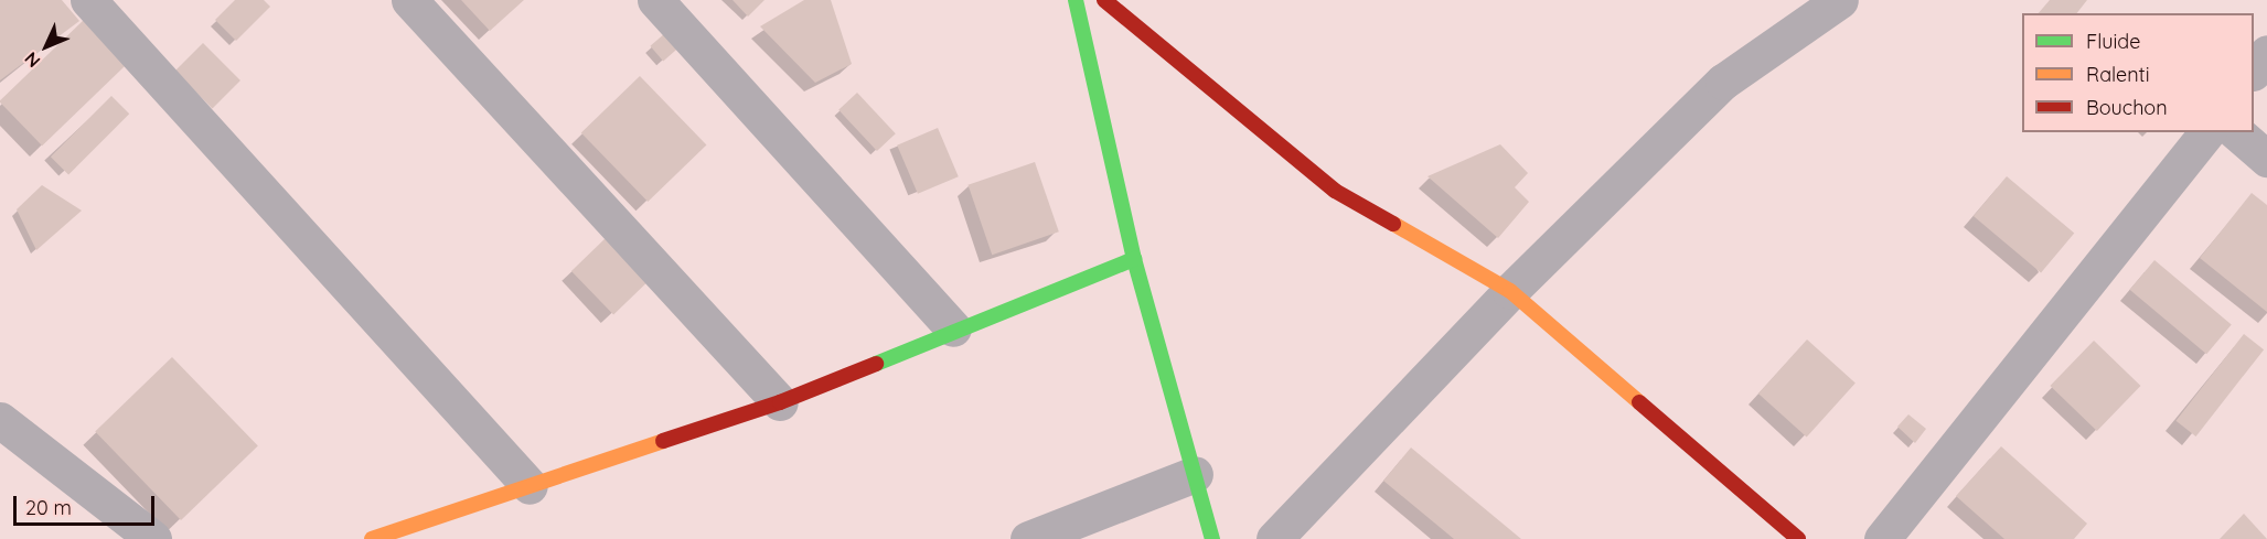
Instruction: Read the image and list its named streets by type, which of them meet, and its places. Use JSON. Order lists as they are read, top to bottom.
{
  "legend": ["Fluide", "Ralenti", "Bouchon"],
  "scale_bar": "20 m",
  "north": "bottom left"
}
